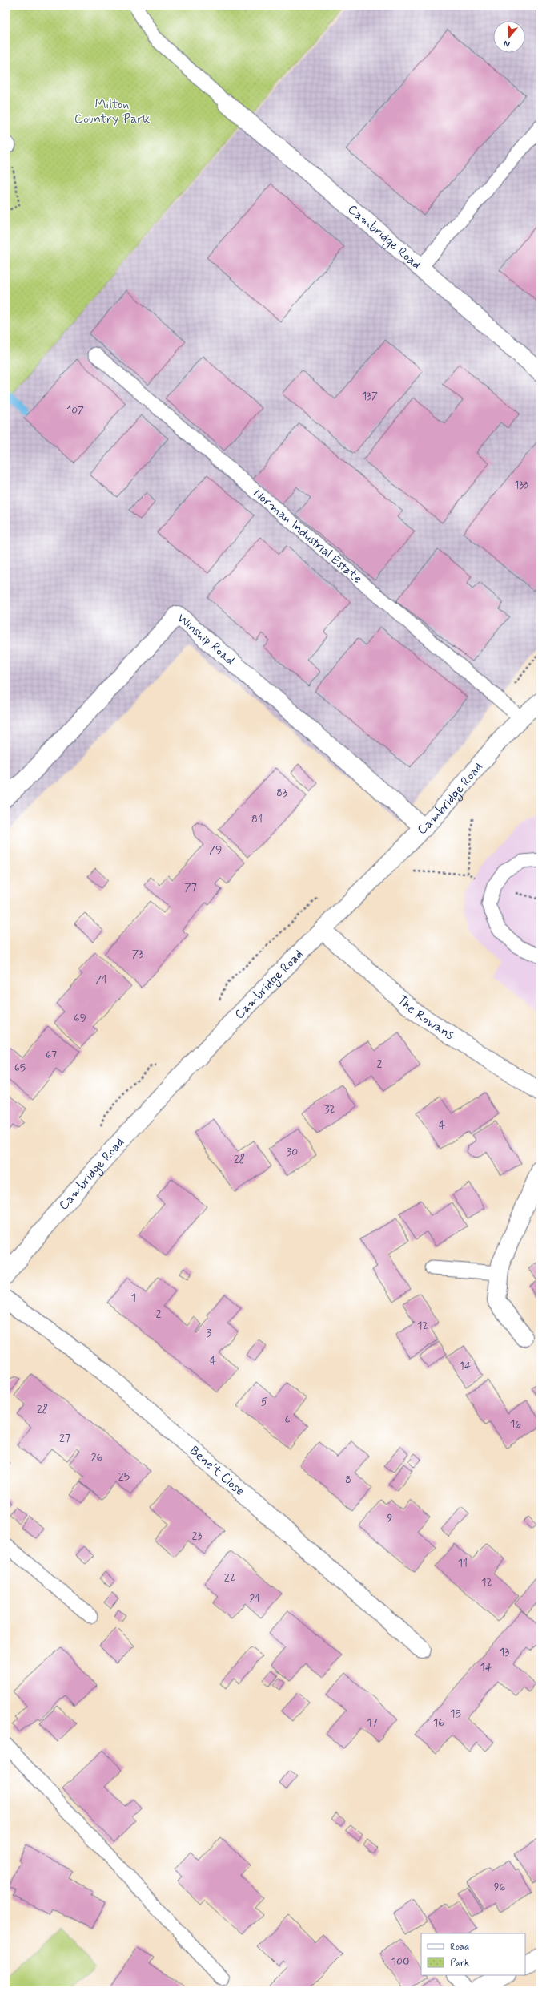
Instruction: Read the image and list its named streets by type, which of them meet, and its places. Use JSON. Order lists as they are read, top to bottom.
{
  "streets": {
    "street": [
      "Cambridge Road",
      "Winship Road",
      "The Rowans",
      "Bene't Close"
    ],
    "lane": ["Norman Industrial Estate"]
  },
  "crossings": [
    ["Cambridge Road", "Norman Industrial Estate"],
    ["Cambridge Road", "Winship Road"],
    ["Cambridge Road", "The Rowans"]
  ],
  "parks": ["Milton Country Park"],
  "house_numbers": [
    "137",
    "107",
    "133",
    "83",
    "81",
    "79",
    "77",
    "73",
    "71",
    "69",
    "67",
    "2",
    "65",
    "32",
    "4",
    "30",
    "28",
    "1",
    "2",
    "12",
    "3",
    "4",
    "14",
    "5",
    "28",
    "6",
    "16",
    "27",
    "26",
    "25",
    "8",
    "9",
    "23",
    "11",
    "22",
    "12",
    "21",
    "13",
    "14",
    "15",
    "17",
    "16",
    "96",
    "100"
  ],
  "legend": ["Road", "Park"],
  "north": "bottom"
}
